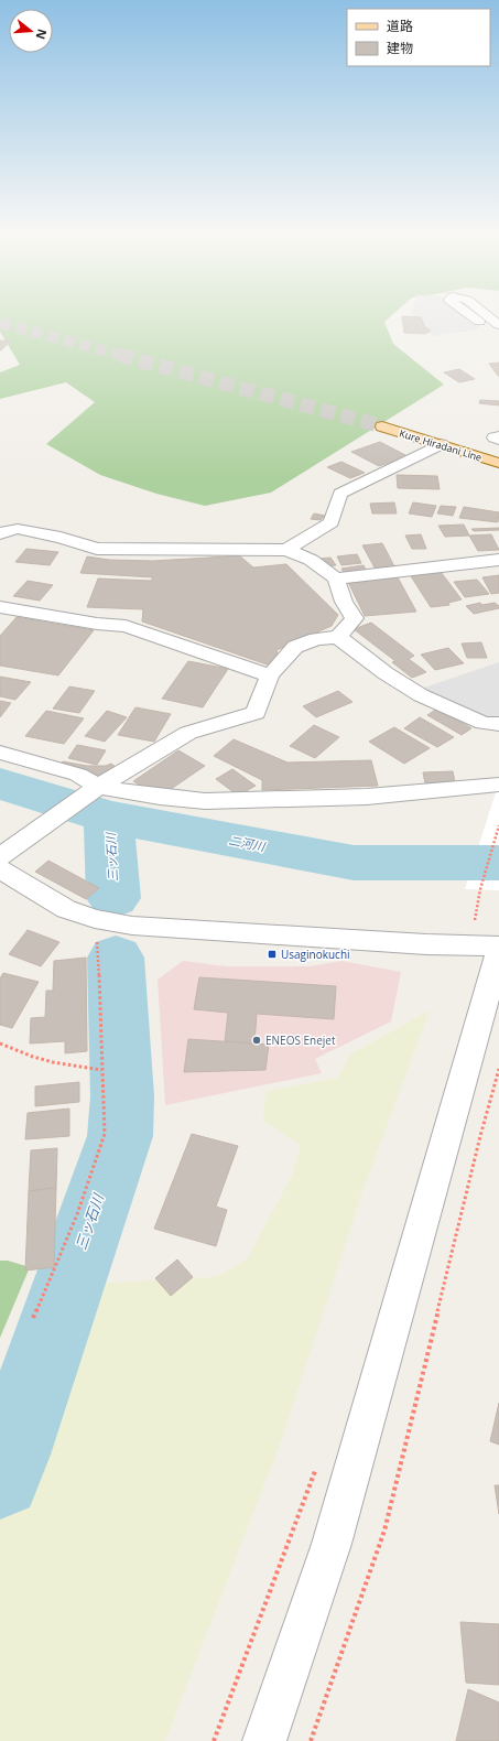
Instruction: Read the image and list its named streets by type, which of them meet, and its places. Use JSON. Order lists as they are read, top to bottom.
{
  "streets": {
    "main road": ["Kure Hiradani Line"]
  },
  "water": ["二河川", "三ッ石川"],
  "places": {
    "transit": ["Usaginokuchi"],
    "other": ["ENEOS Enejet"]
  },
  "legend": ["道路", "建物"],
  "north": "right"
}
